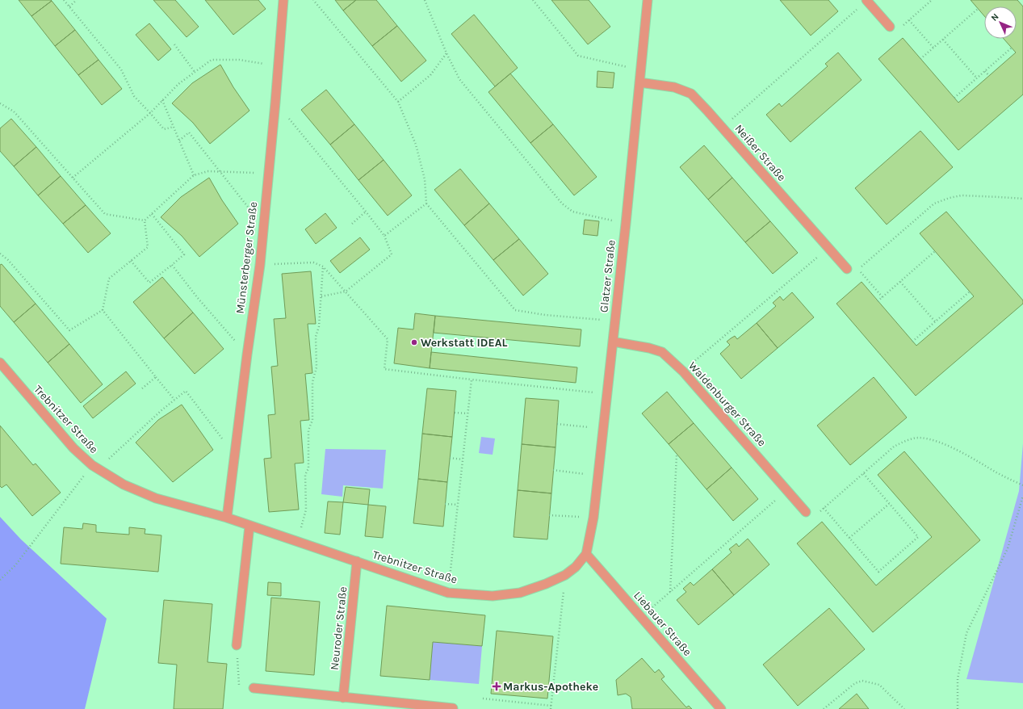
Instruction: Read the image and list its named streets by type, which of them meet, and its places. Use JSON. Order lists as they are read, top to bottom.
{
  "streets": {
    "street": [
      "Neißer Straße",
      "Münsterberger Straße",
      "Glatzer Straße",
      "Waldenburger Straße",
      "Trebnitzer Straße",
      "Liebauer Straße",
      "Neuroder Straße"
    ]
  },
  "crossings": [
    ["Neißer Straße", "Glatzer Straße"],
    ["Münsterberger Straße", "Trebnitzer Straße"],
    ["Glatzer Straße", "Waldenburger Straße"],
    ["Glatzer Straße", "Trebnitzer Straße"],
    ["Glatzer Straße", "Liebauer Straße"],
    ["Trebnitzer Straße", "Liebauer Straße"],
    ["Trebnitzer Straße", "Neuroder Straße"]
  ],
  "places": {
    "other": ["Werkstatt IDEAL"],
    "health": ["Markus-Apotheke"]
  },
  "north": "top left"
}
